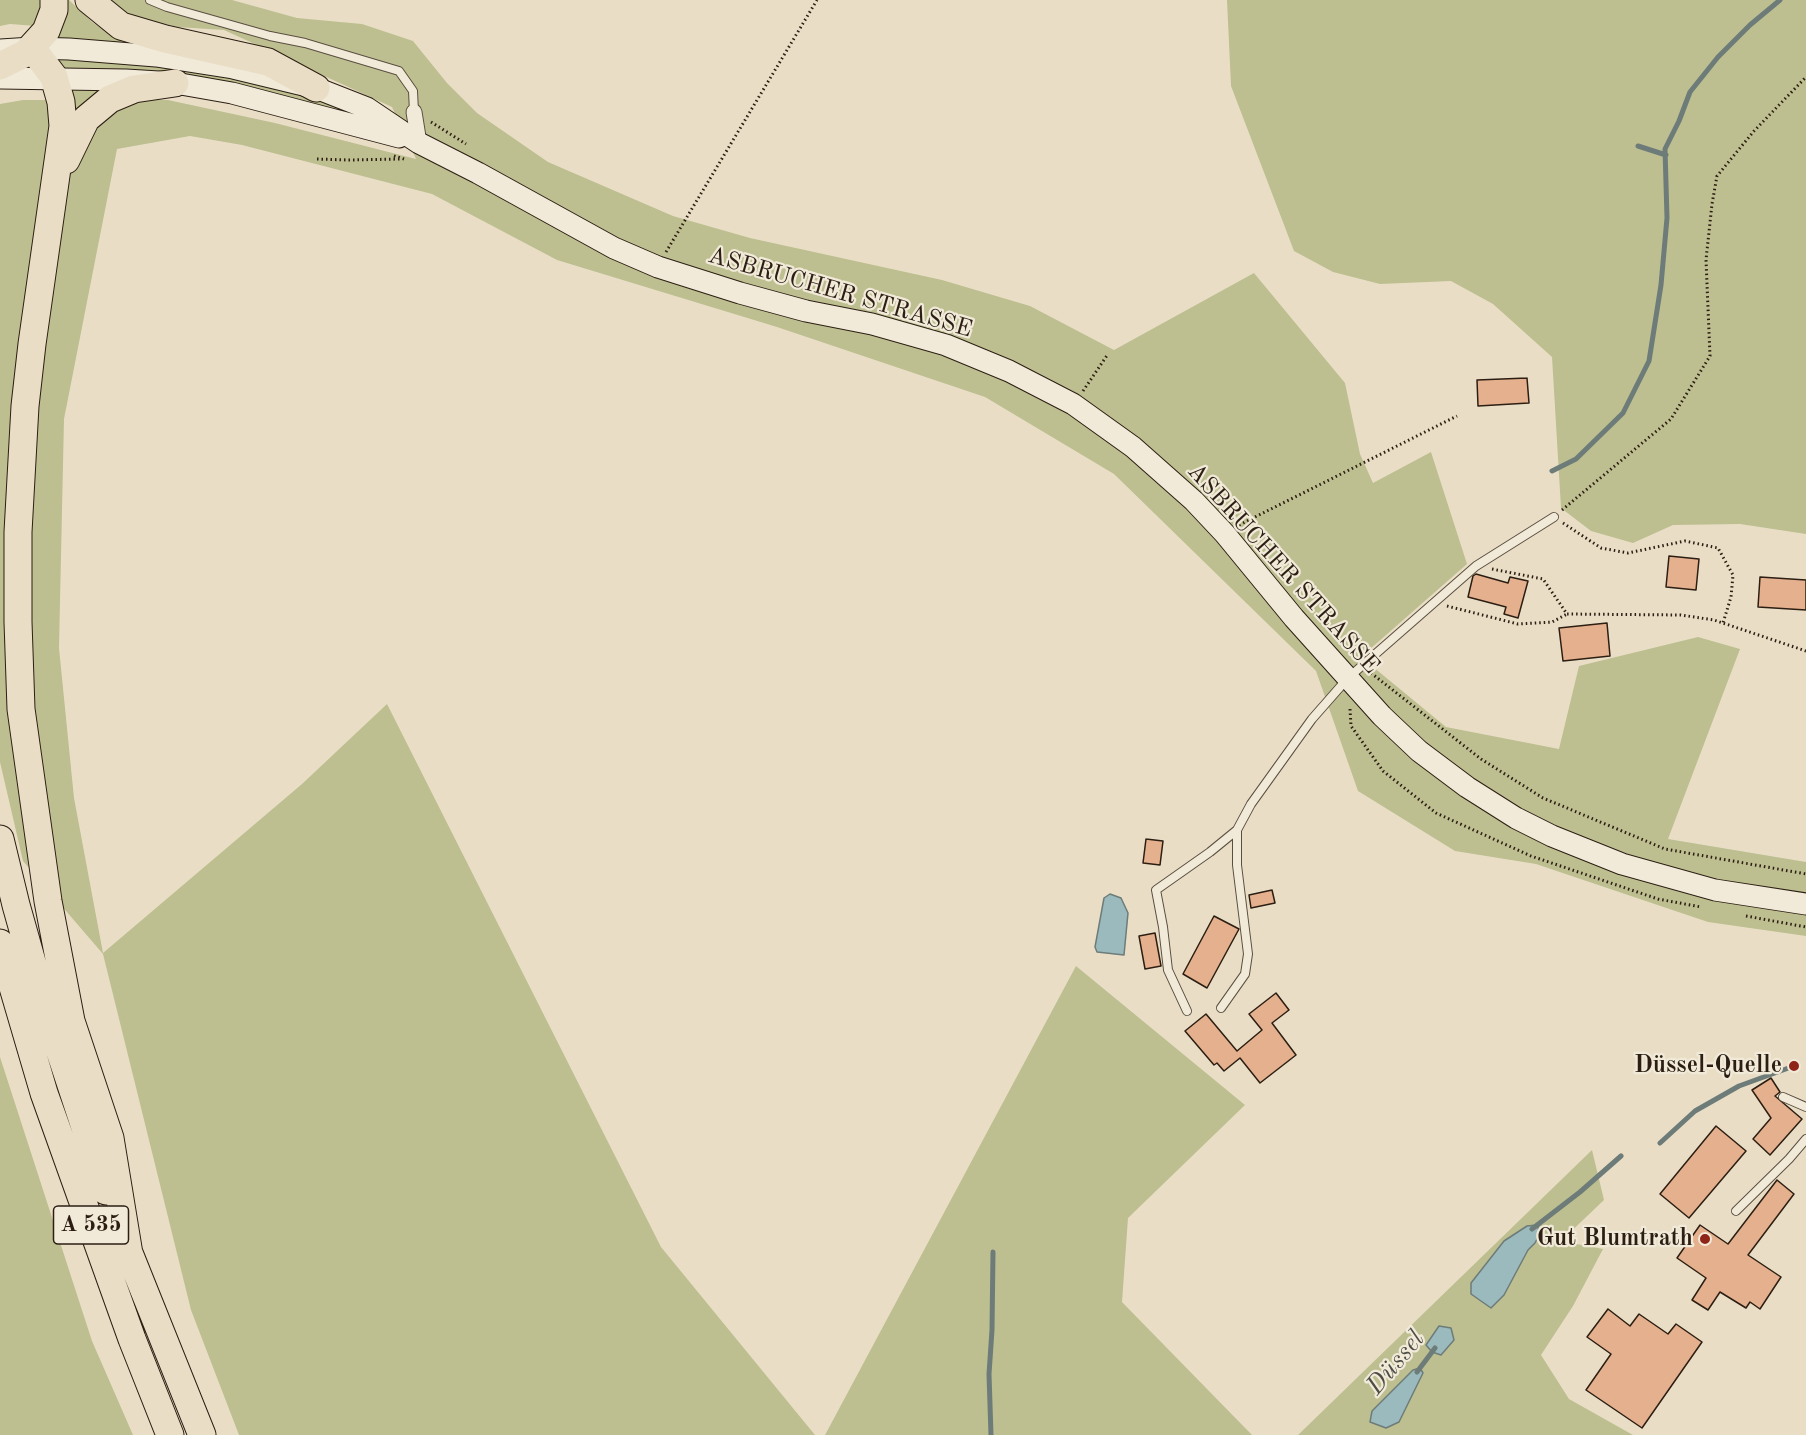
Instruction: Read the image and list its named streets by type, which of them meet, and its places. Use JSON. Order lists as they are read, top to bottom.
{
  "streets": {
    "highway": ["A 535"],
    "main road": ["ASBRUCHER STRASSE"]
  },
  "water": ["Düssel"],
  "places": ["Düssel-Quelle", "Gut Blumtrath"]
}
